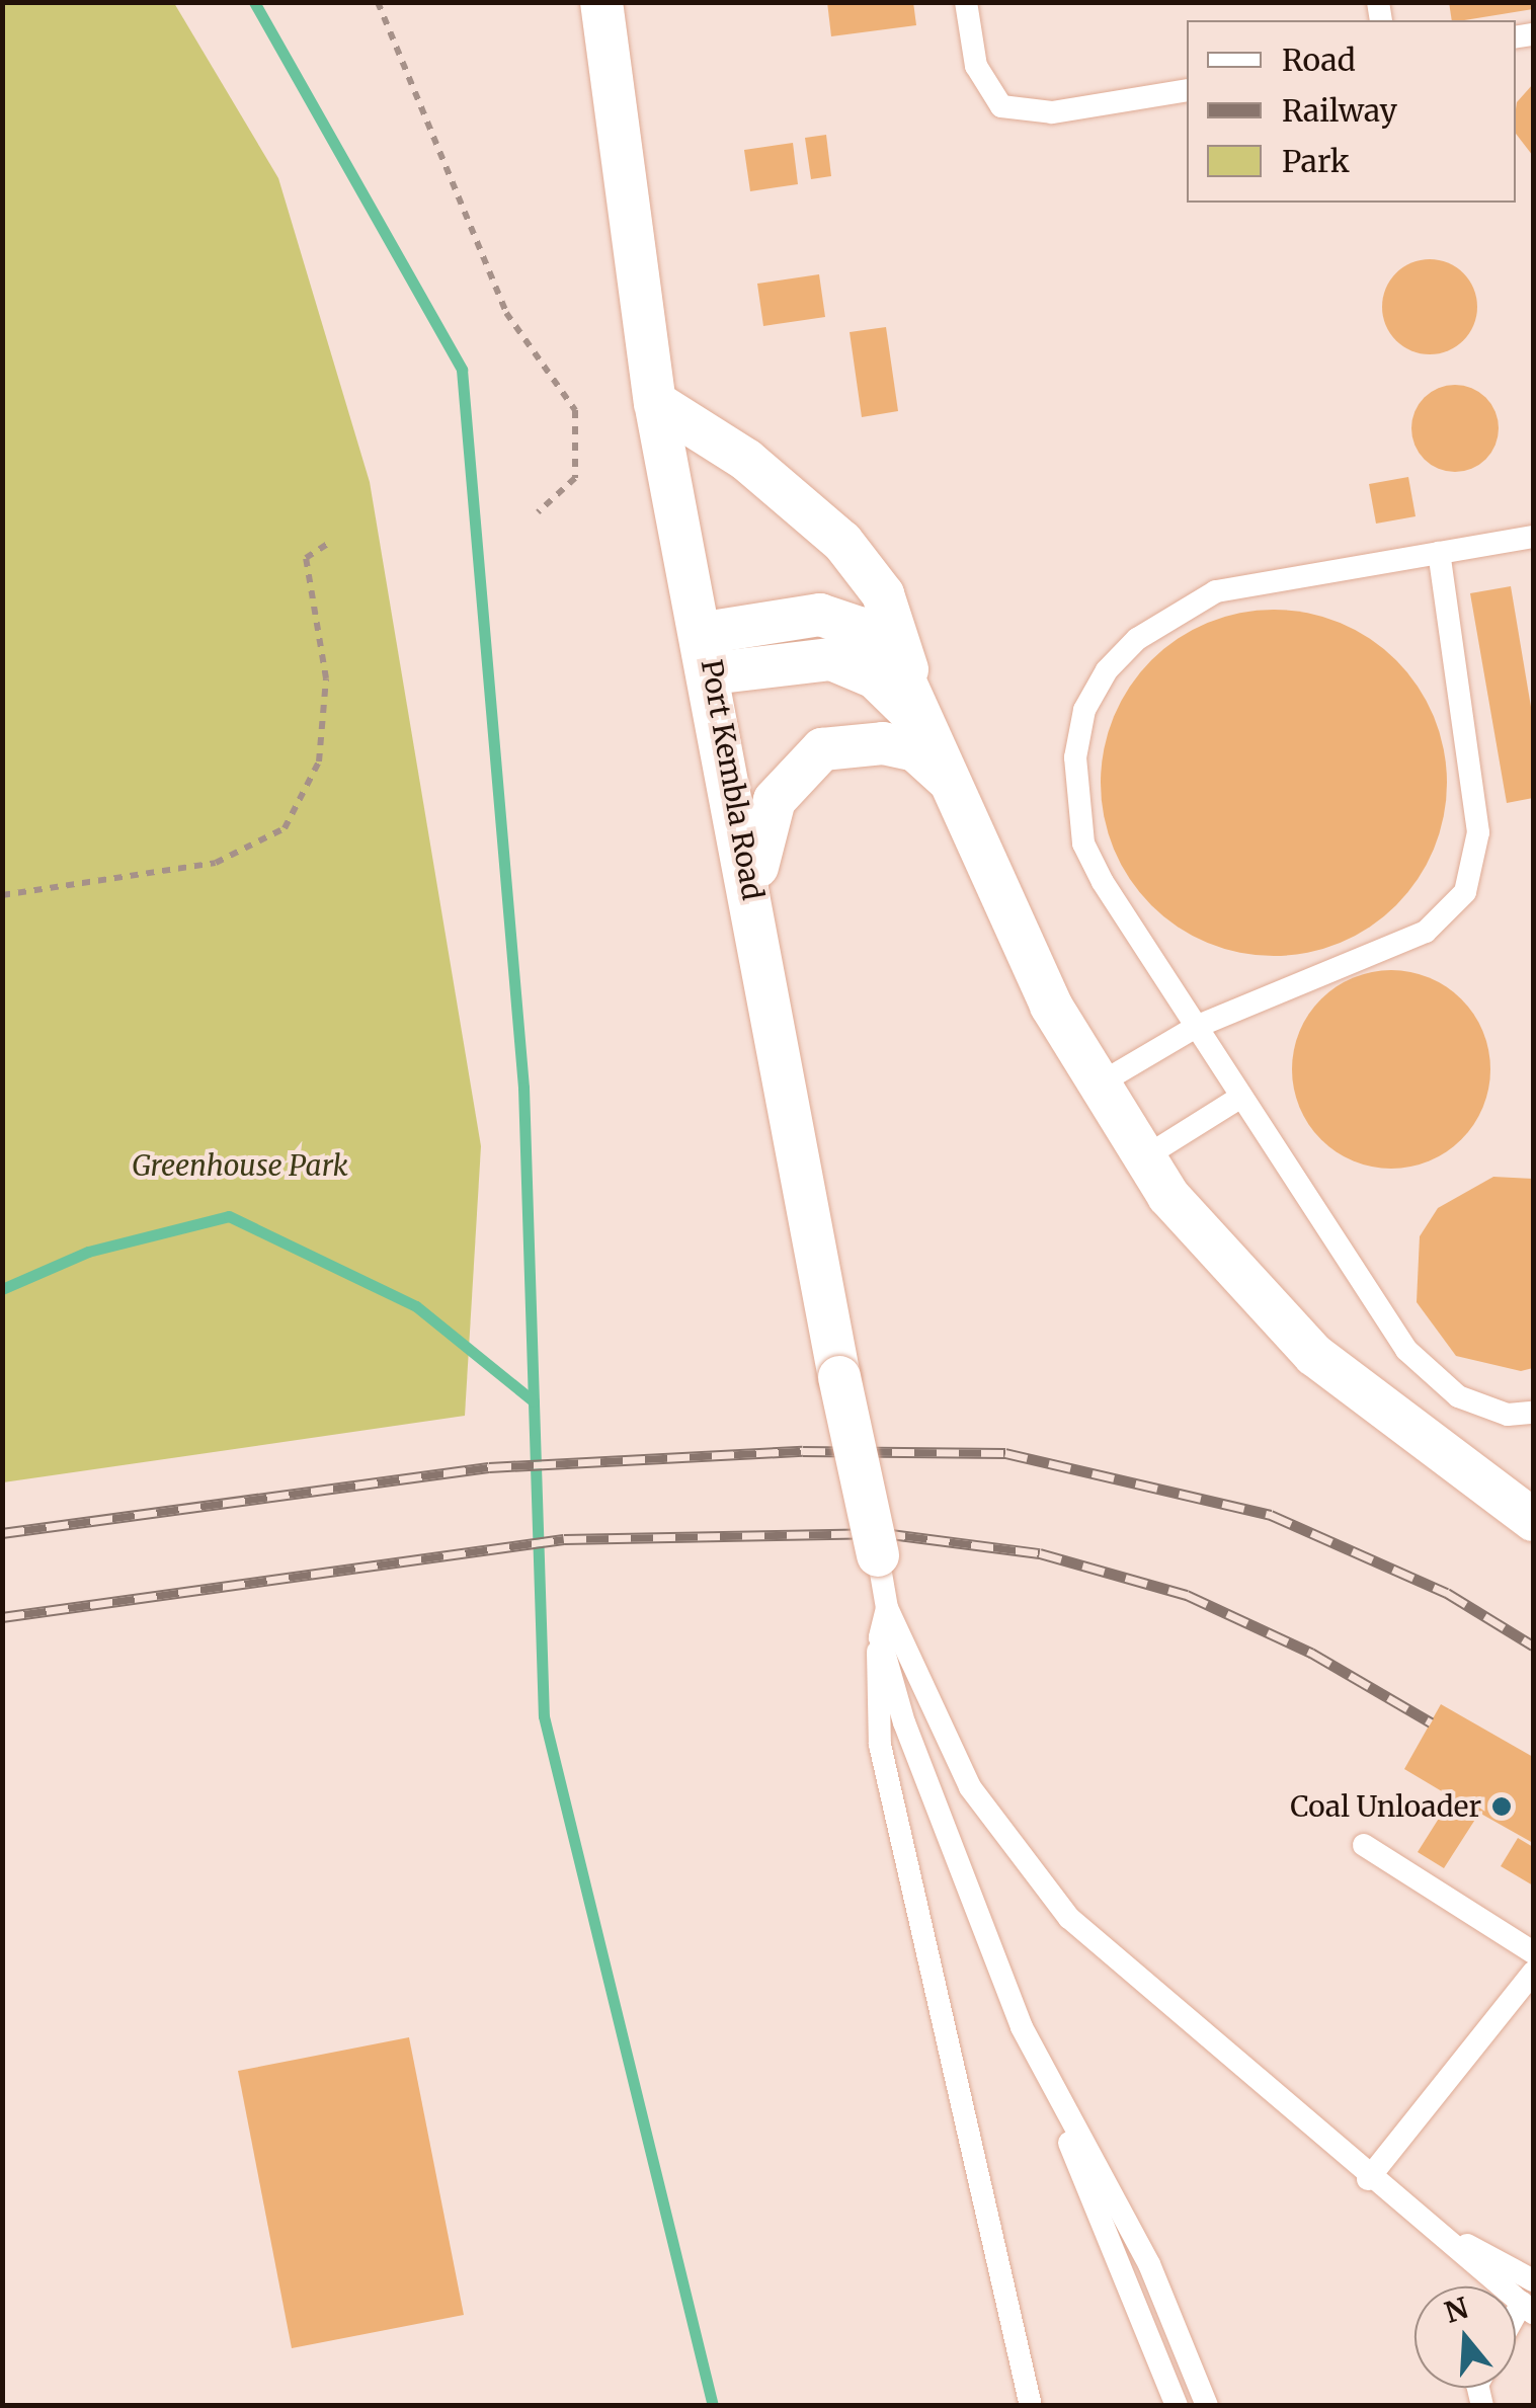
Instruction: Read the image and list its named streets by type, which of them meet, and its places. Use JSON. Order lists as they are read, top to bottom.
{
  "streets": {
    "street": ["Port Kembla Road"]
  },
  "parks": ["Greenhouse Park"],
  "places": ["Coal Unloader"],
  "legend": ["Road", "Railway", "Park"],
  "north": "top"
}
